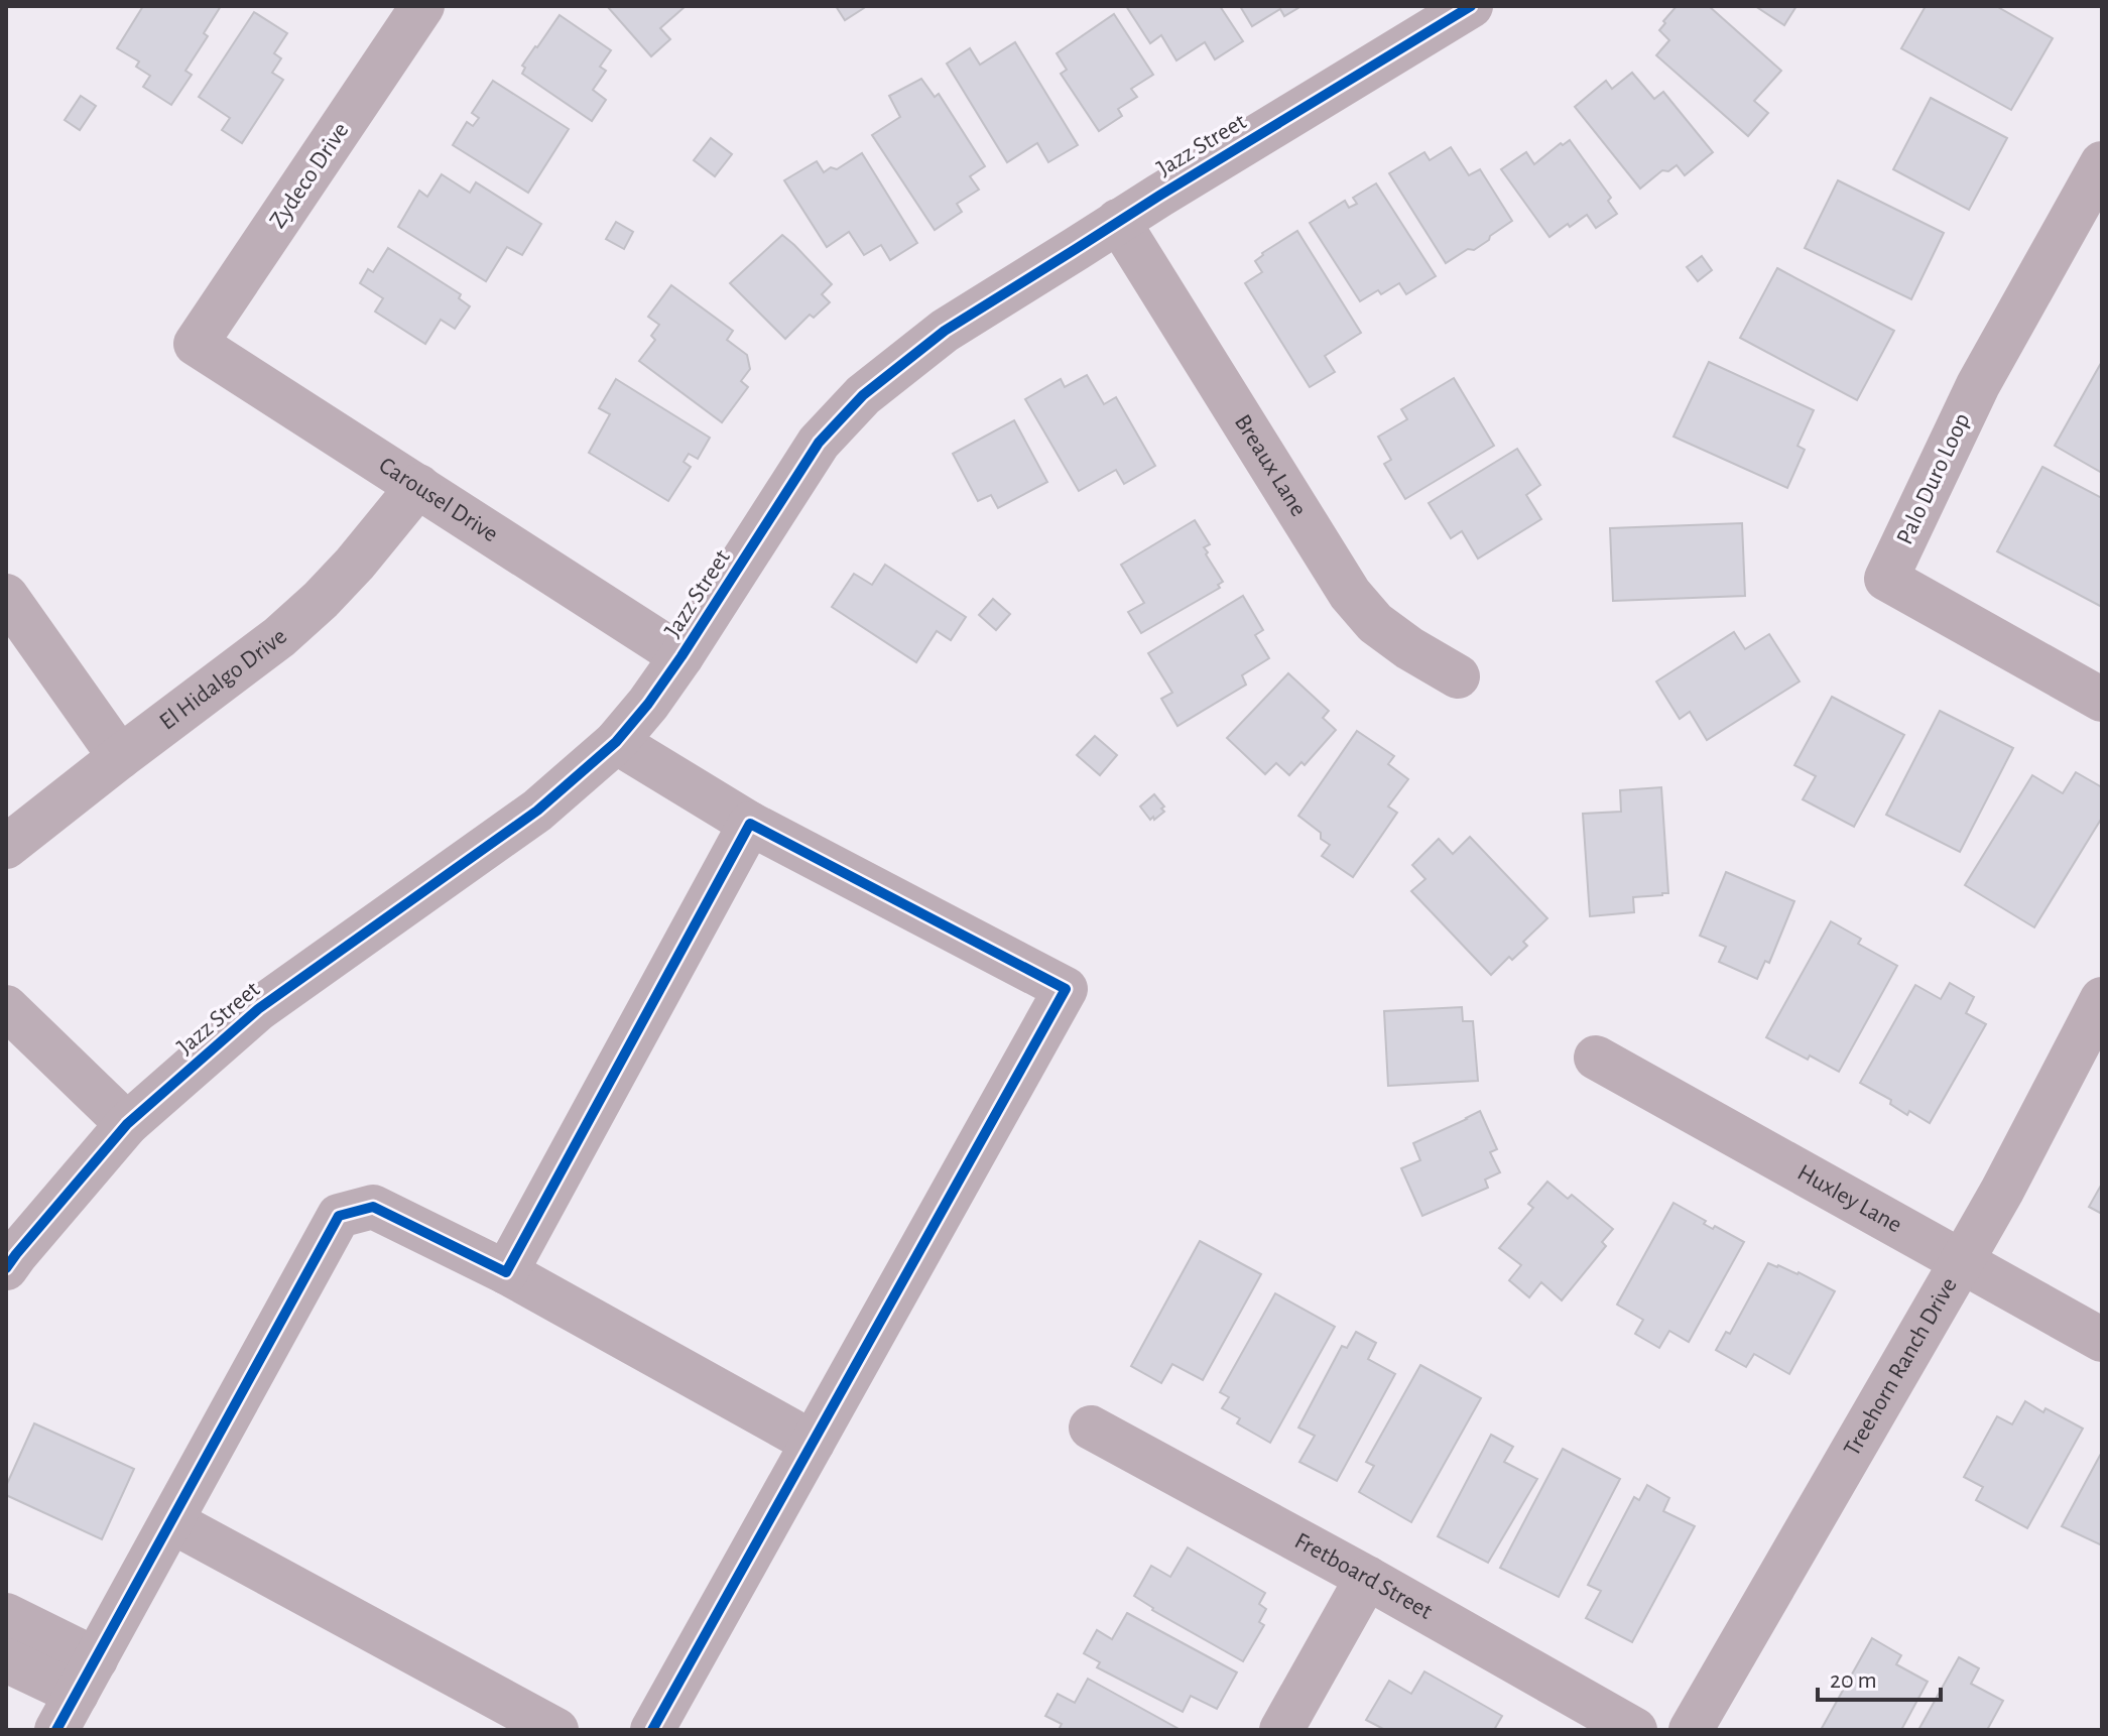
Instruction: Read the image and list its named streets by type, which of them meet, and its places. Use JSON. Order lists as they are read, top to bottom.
{
  "streets": {
    "street": [
      "Jazz Street",
      "Zydeco Drive",
      "Breaux Lane",
      "Palo Duro Loop",
      "Carousel Drive",
      "El Hidalgo Drive",
      "Huxley Lane",
      "Treehorn Ranch Drive",
      "Fretboard Street"
    ]
  },
  "crossings": [
    ["Jazz Street", "Breaux Lane"],
    ["Jazz Street", "Carousel Drive"],
    ["Zydeco Drive", "Carousel Drive"],
    ["Carousel Drive", "El Hidalgo Drive"],
    ["Huxley Lane", "Treehorn Ranch Drive"]
  ],
  "scale_bar": "20 m"
}
